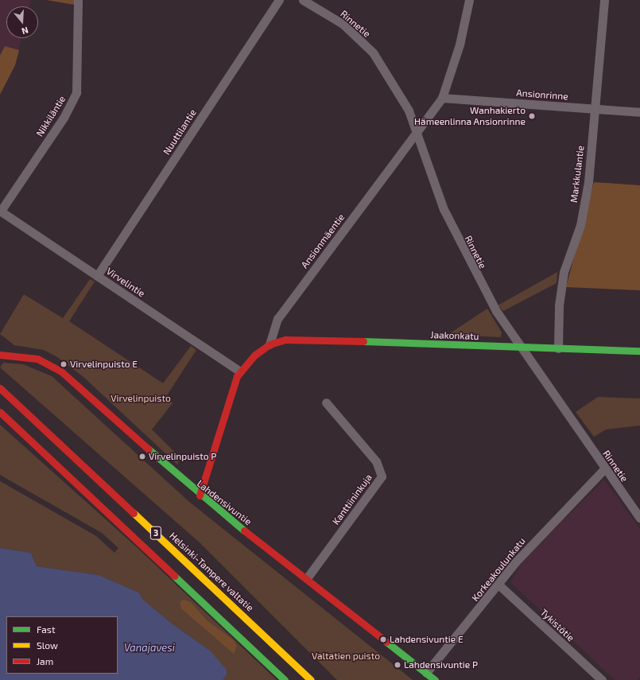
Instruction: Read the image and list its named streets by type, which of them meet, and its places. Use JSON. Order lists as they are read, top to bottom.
{
  "streets": {
    "main road": [
      "Jaakonkatu",
      "Lahdensivuntie",
      "3",
      "Helsinki-Tampere valtatie"
    ],
    "street": [
      "Rinnetie",
      "Ansionrinne",
      "Nikkiläntie",
      "Nuuttilantie",
      "Markkulantie",
      "Ansionmäentie",
      "Virvelintie",
      "Kanttiininkuja",
      "Korkeakoulunkatu",
      "Tykistötie"
    ]
  },
  "crossings": [
    ["Rinnetie", "Ansionmäentie"],
    ["Rinnetie", "Jaakonkatu"],
    ["Rinnetie", "Korkeakoulunkatu"],
    ["Ansionrinne", "Markkulantie"],
    ["Ansionrinne", "Ansionmäentie"],
    ["Nikkiläntie", "Virvelintie"],
    ["Nuuttilantie", "Virvelintie"],
    ["Markkulantie", "Jaakonkatu"],
    ["Ansionmäentie", "Jaakonkatu"],
    ["Kanttiininkuja", "Lahdensivuntie"],
    ["Lahdensivuntie", "Korkeakoulunkatu"],
    ["Korkeakoulunkatu", "Tykistötie"]
  ],
  "water": ["Vanajavesi"],
  "parks": ["Virvelinpuisto", "Valtatien puisto"],
  "places": [
    "Wanhakierto Hämeenlinna Ansionrinne",
    "Virvelinpuisto E",
    "Virvelinpuisto P",
    "Lahdensivuntie E",
    "Lahdensivuntie P"
  ],
  "legend": ["Fast", "Slow", "Jam"],
  "north": "bottom"
}
